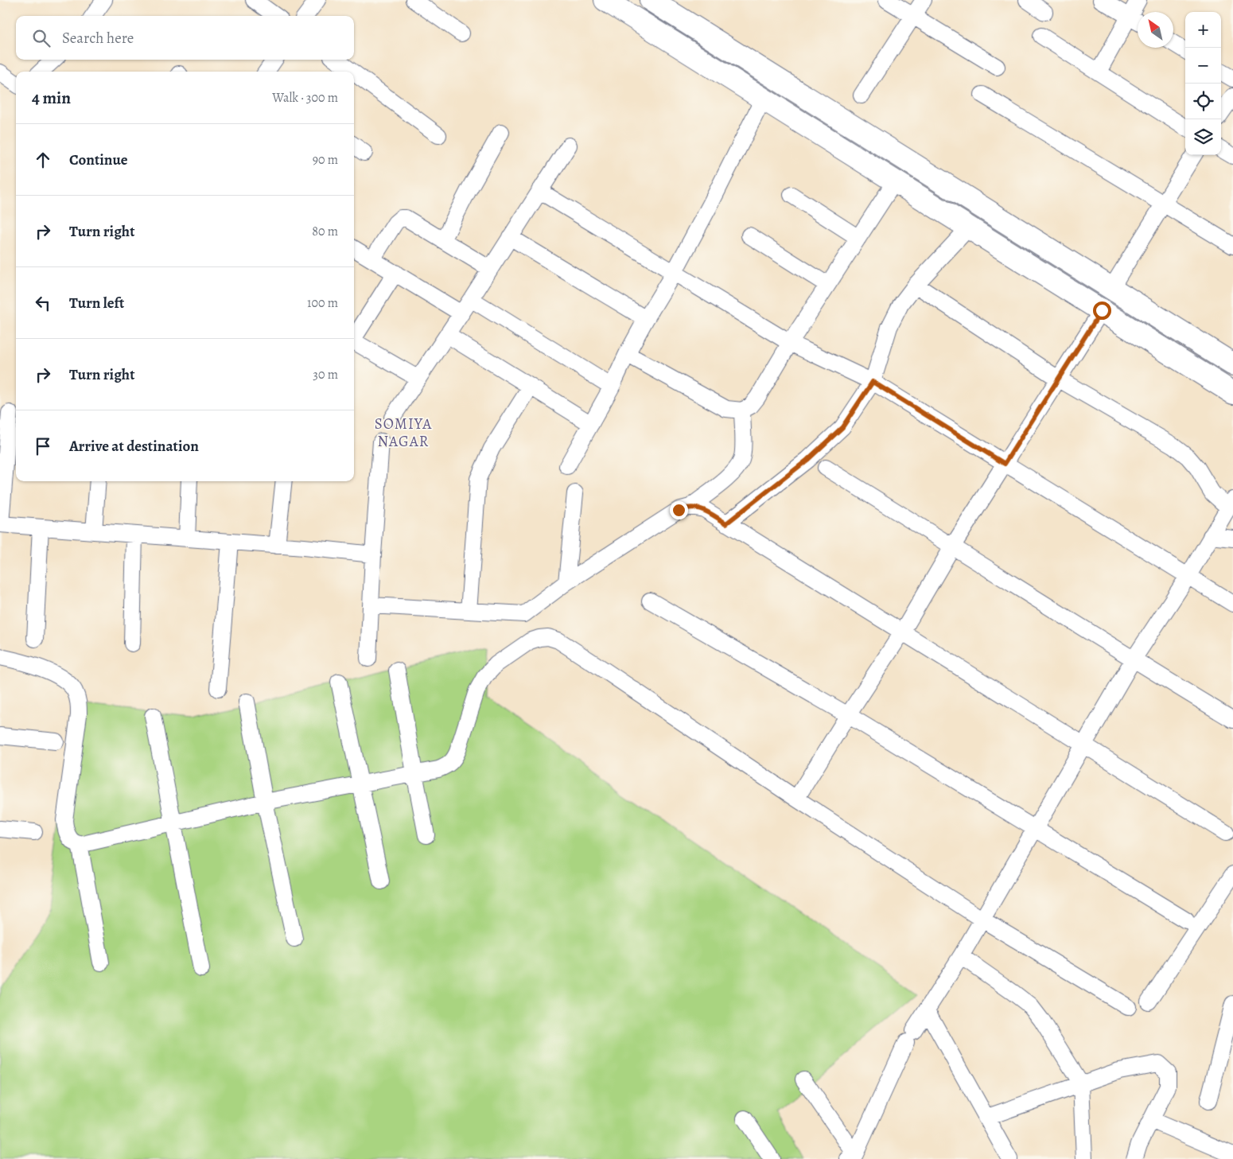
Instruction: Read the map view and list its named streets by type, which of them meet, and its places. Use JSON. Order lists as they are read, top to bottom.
{
  "districts": ["SOMIYA NAGAR"],
  "north": "top left",
  "page": {
    "map_buttons": ["+", "−"],
    "search": "Search here",
    "heading": ["4 min", "Walk · 300 m"],
    "list": [
      ["Continue", "90 m"],
      ["Turn right", "80 m"],
      ["Turn left", "100 m"],
      ["Turn right", "30 m"],
      "Arrive at destination"
    ]
  }
}
